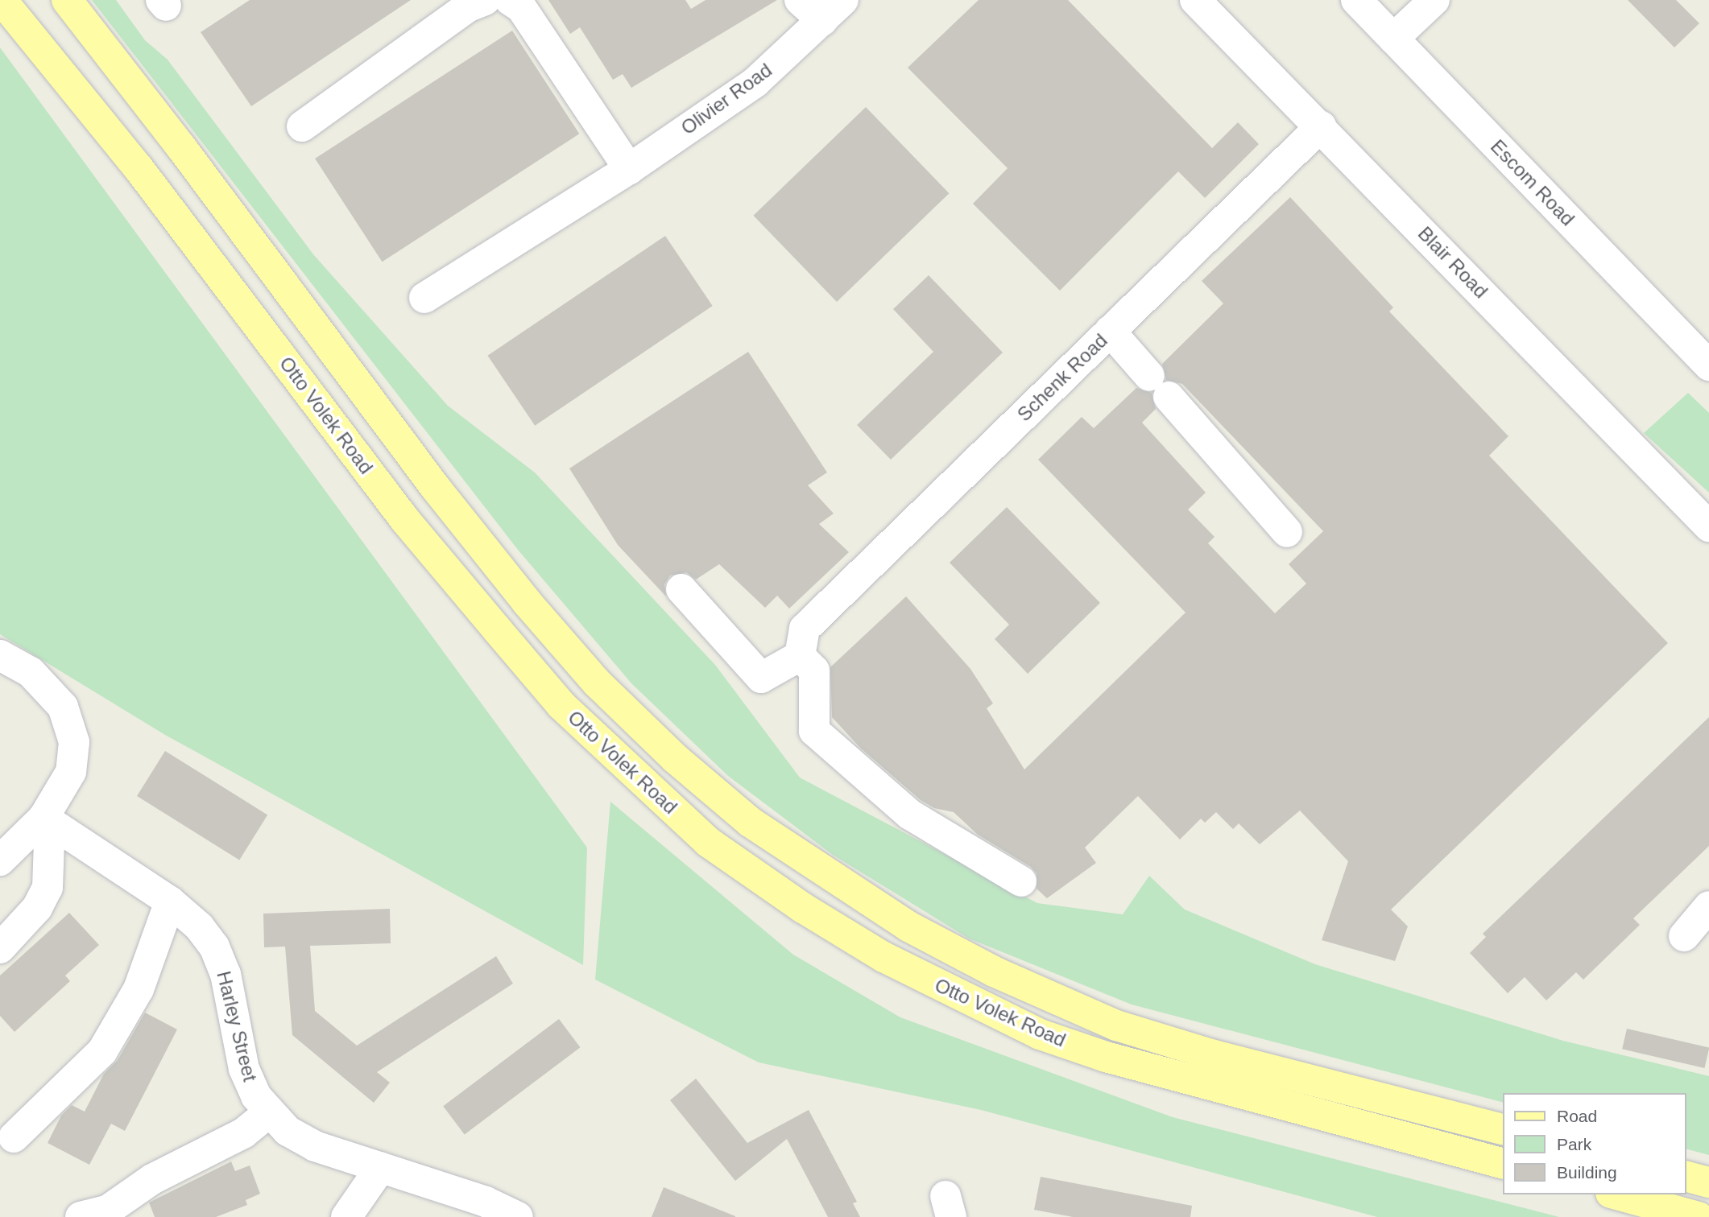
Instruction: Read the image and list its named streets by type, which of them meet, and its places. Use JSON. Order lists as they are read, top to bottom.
{
  "streets": {
    "main road": ["Otto Volek Road"],
    "street": [
      "Olivier Road",
      "Escom Road",
      "Blair Road",
      "Schenk Road",
      "Harley Street"
    ]
  },
  "crossings": [
    ["Blair Road", "Schenk Road"]
  ],
  "legend": ["Road", "Park", "Building"]
}
